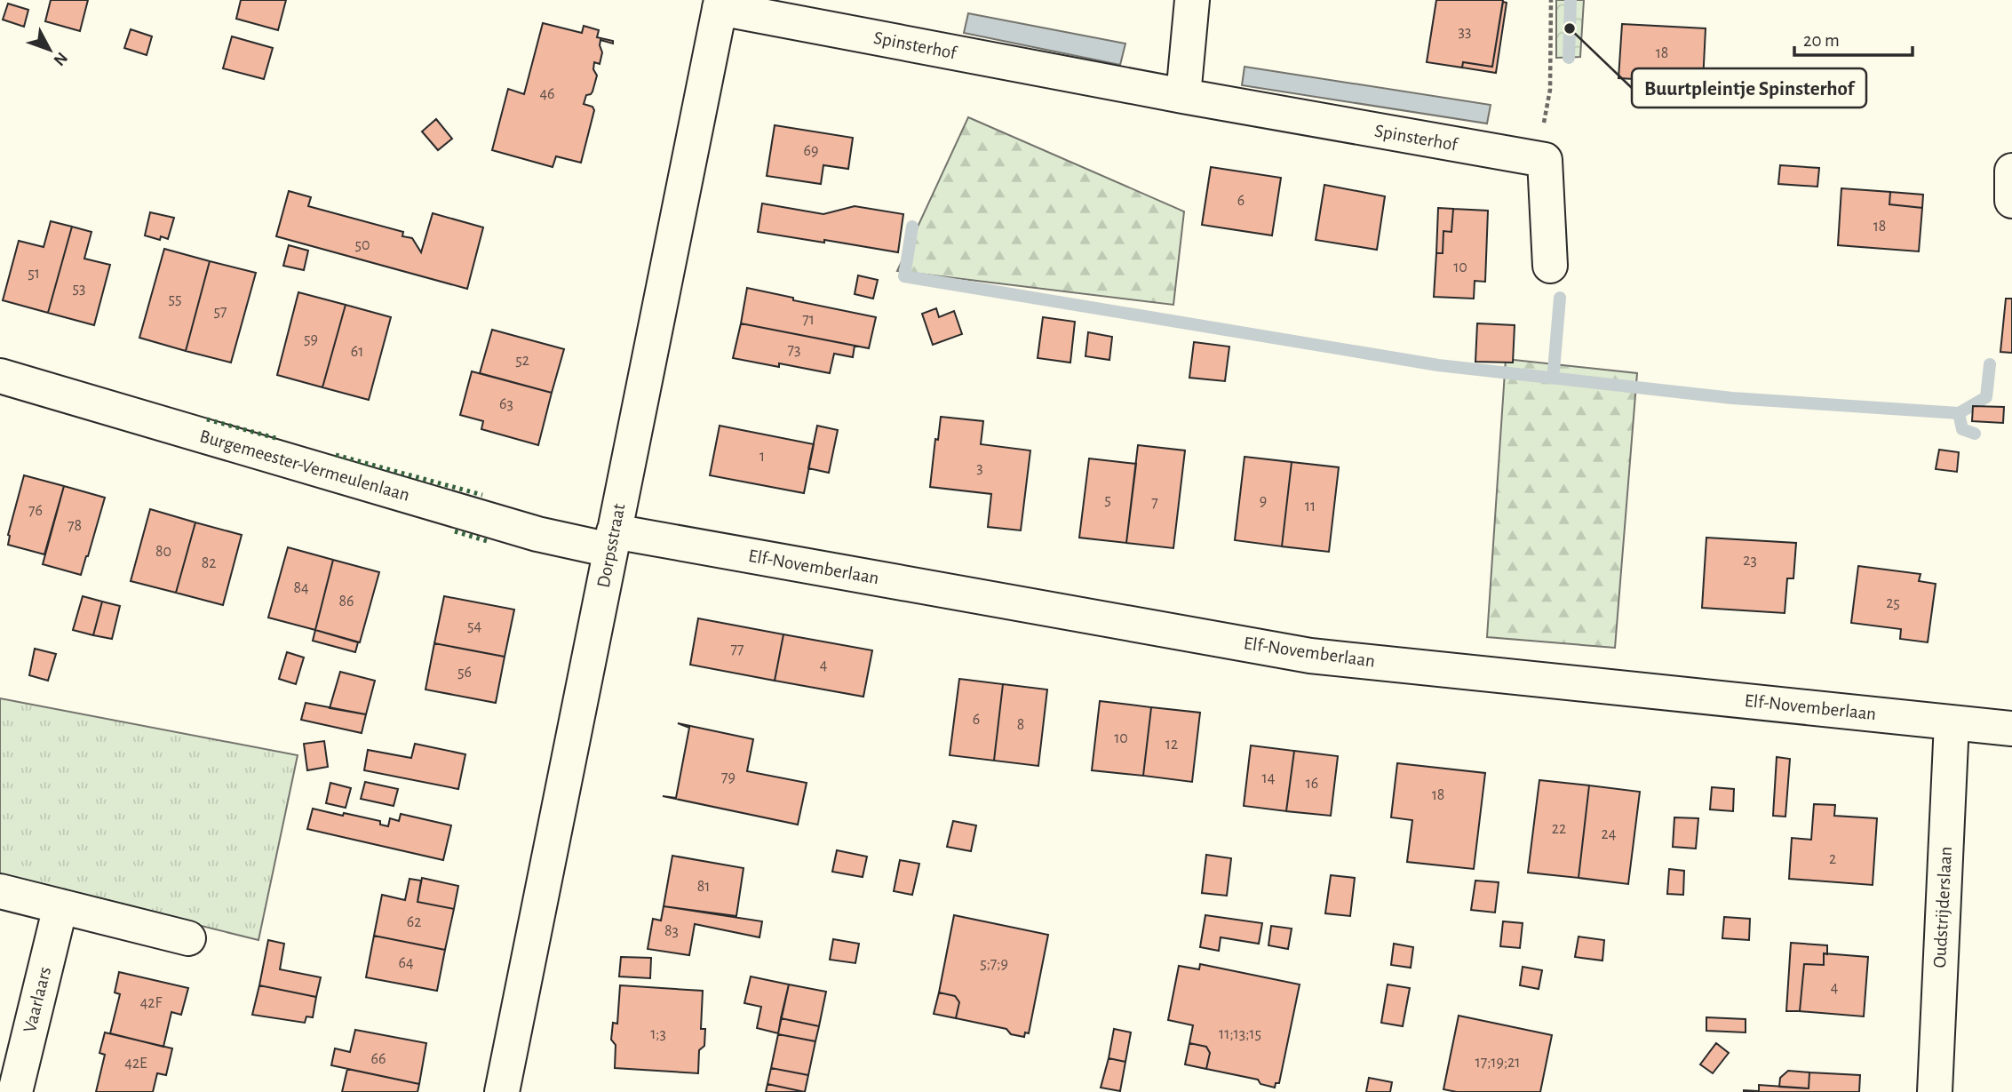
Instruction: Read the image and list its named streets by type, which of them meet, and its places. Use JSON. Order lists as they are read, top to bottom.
{
  "streets": {
    "street": [
      "Spinsterhof",
      "Burgemeester-Vermeulenlaan",
      "Dorpsstraat",
      "Elf-Novemberlaan",
      "Oudstrijderslaan",
      "Vaarlaars"
    ]
  },
  "crossings": [
    ["Spinsterhof", "Dorpsstraat"],
    ["Burgemeester-Vermeulenlaan", "Dorpsstraat"],
    ["Burgemeester-Vermeulenlaan", "Elf-Novemberlaan"],
    ["Dorpsstraat", "Elf-Novemberlaan"],
    ["Elf-Novemberlaan", "Oudstrijderslaan"]
  ],
  "places": ["Buurtpleintje Spinsterhof"],
  "house_numbers": [
    "33",
    "18",
    "46",
    "69",
    "6",
    "18",
    "50",
    "10",
    "51",
    "53",
    "55",
    "57",
    "71",
    "59",
    "73",
    "61",
    "52",
    "63",
    "1",
    "3",
    "5",
    "9",
    "7",
    "11",
    "76",
    "78",
    "80",
    "23",
    "82",
    "84",
    "86",
    "25",
    "54",
    "77",
    "4",
    "56",
    "6",
    "8",
    "10",
    "12",
    "79",
    "14",
    "16",
    "18",
    "22",
    "24",
    "2",
    "81",
    "62",
    "83",
    "64",
    "5;7;9",
    "4",
    "42F",
    "1;3",
    "11;13;15",
    "66",
    "17;19;21",
    "42E"
  ],
  "scale_bar": "20 m",
  "north": "bottom right"
}
